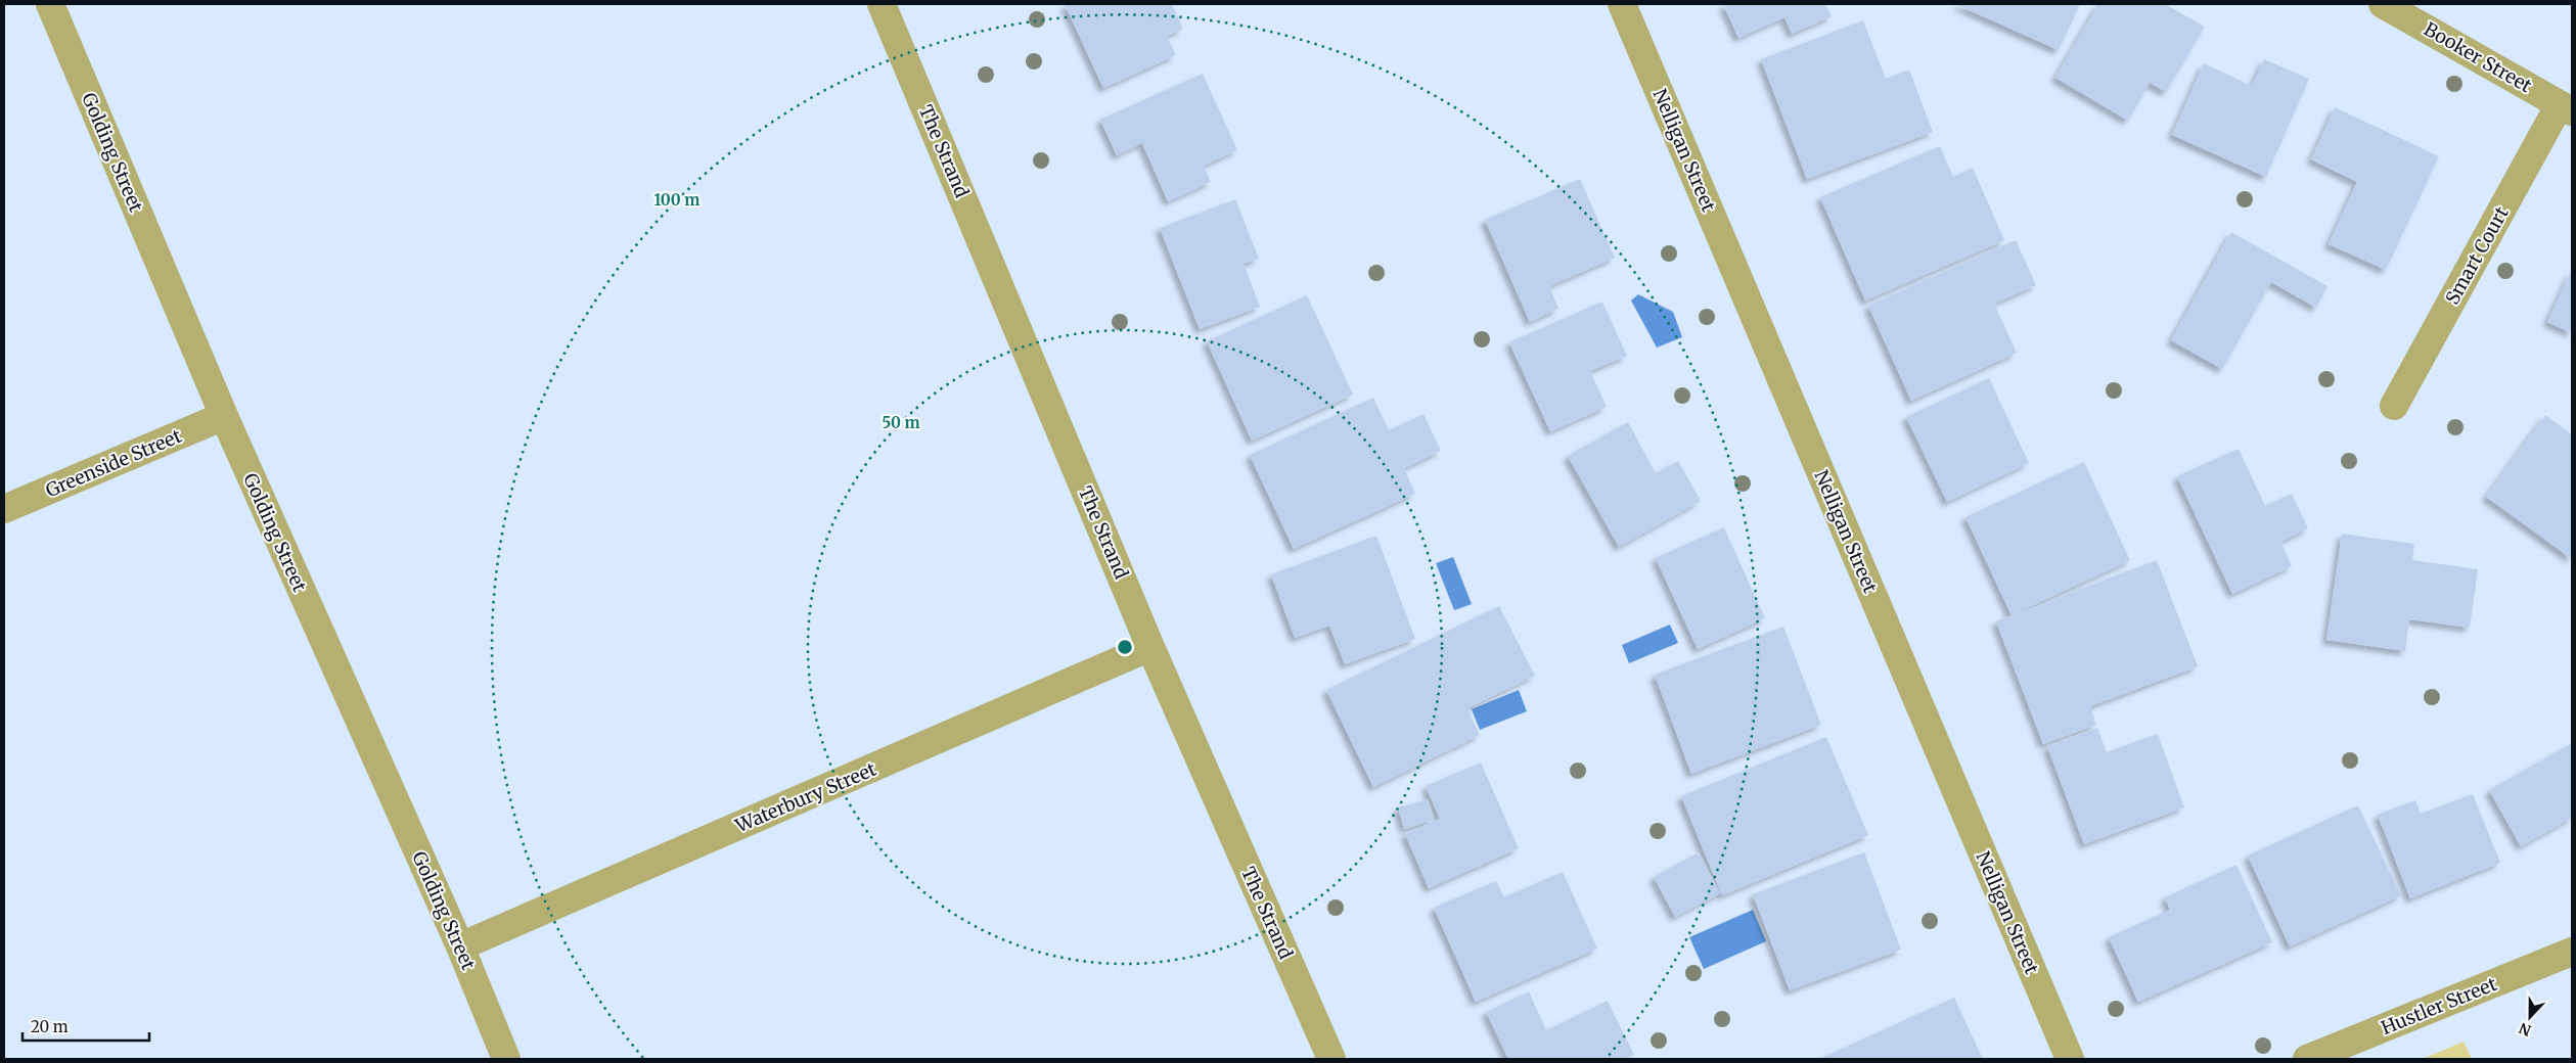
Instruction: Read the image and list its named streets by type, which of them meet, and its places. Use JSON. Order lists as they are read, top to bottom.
{
  "streets": {
    "street": [
      "Booker Street",
      "Nelligan Street",
      "The Strand",
      "Golding Street",
      "Smart Court",
      "Greenside Street",
      "Waterbury Street",
      "Hustler Street"
    ]
  },
  "crossings": [
    ["Booker Street", "Smart Court"],
    ["The Strand", "Waterbury Street"],
    ["Golding Street", "Greenside Street"],
    ["Golding Street", "Waterbury Street"]
  ],
  "scale_bar": "20 m",
  "north": "bottom",
  "rings": ["100 m", "50 m"]
}
